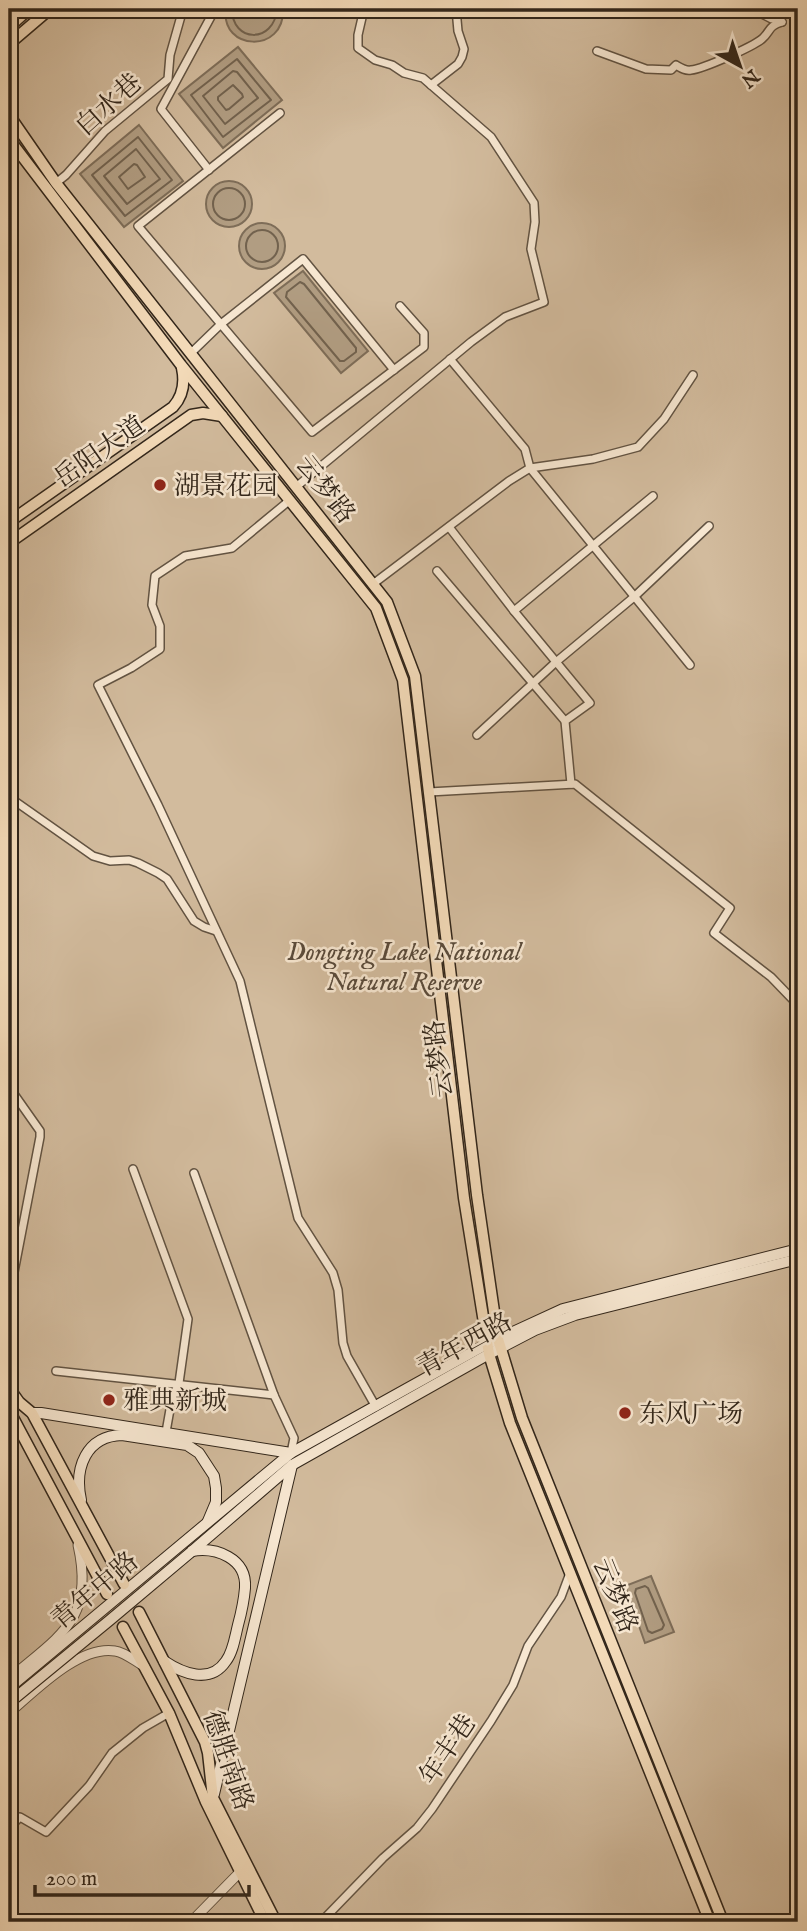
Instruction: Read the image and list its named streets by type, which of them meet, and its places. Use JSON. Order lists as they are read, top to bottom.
{
  "streets": {
    "main road": [
      "岳阳大道",
      "云梦路",
      "青年西路",
      "青年中路",
      "德胜南路"
    ],
    "street": ["白水巷", "年丰巷"]
  },
  "crossings": [
    ["白水巷", "云梦路"],
    ["云梦路", "青年西路"],
    ["青年西路", "青年中路"]
  ],
  "parks": ["Dongting Lake National Natural Reserve"],
  "places": ["湖景花园", "雅典新城", "东风广场"],
  "scale_bar": "200 m",
  "north": "bottom right"
}
